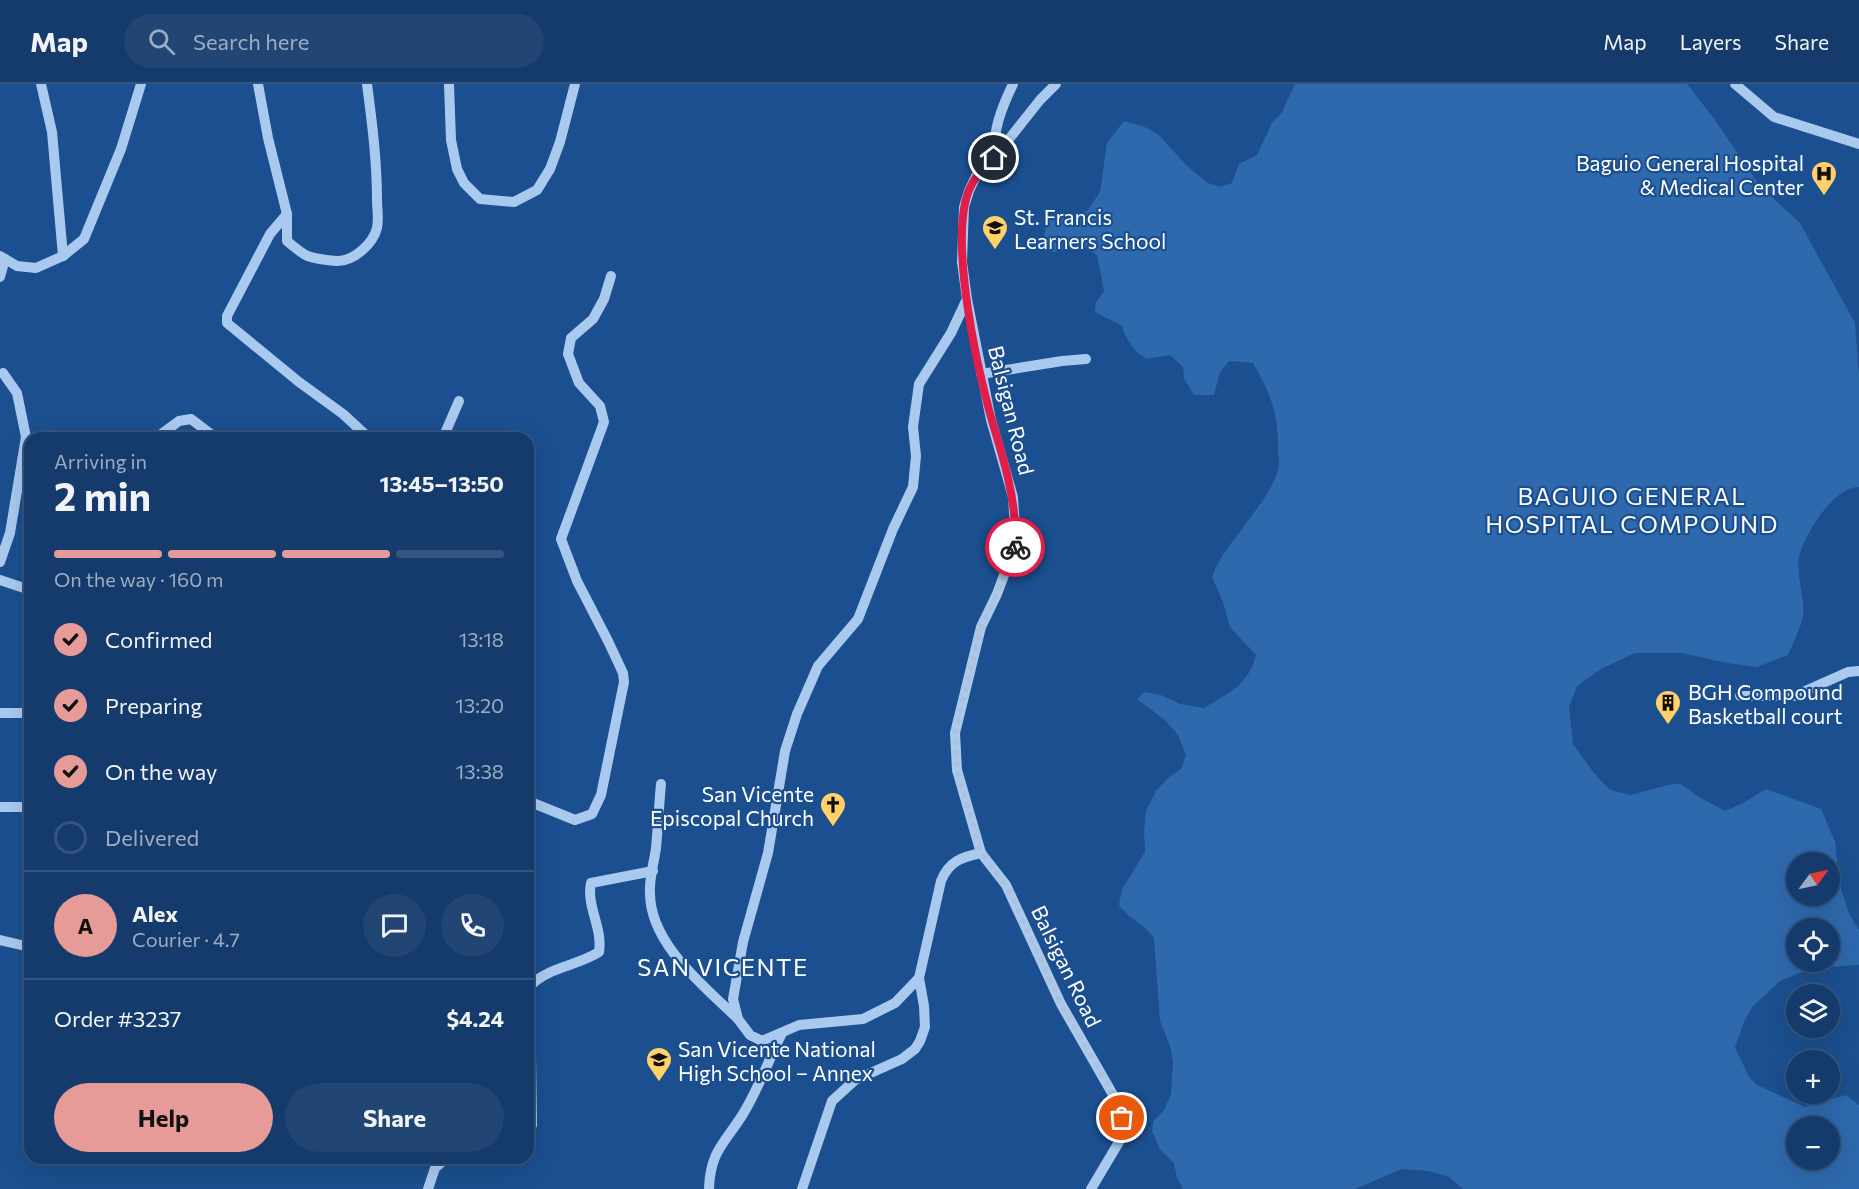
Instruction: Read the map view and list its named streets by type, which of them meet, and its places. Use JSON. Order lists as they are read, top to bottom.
{
  "streets": {
    "street": ["Balsigan Road"]
  },
  "districts": ["BAGUIO GENERAL HOSPITAL COMPOUND", "SAN VICENTE"],
  "places": {
    "hospital": ["Baguio General Hospital & Medical Center"],
    "school or university": ["St. Francis Learners School", "San Vicente National High School – Annex"],
    "building": ["BGH Compound Basketball court"],
    "church": ["San Vicente Episcopal Church"]
  },
  "north": "top right",
  "page": {
    "header": "Map",
    "search": "Search here",
    "nav": ["Map", "Layers", "Share"],
    "heading": ["2 min", "Arriving in", "13:45–13:50"],
    "panel": [
      "Alex",
      "Courier · 4.7",
      "Order #3237",
      "$4.24"
    ],
    "bar": "On the way · 160 m",
    "list": [
      ["Confirmed", "13:18"],
      ["Preparing", "13:20"],
      ["On the way", "13:38"],
      "Delivered"
    ],
    "map_buttons": ["+", "−"],
    "round": "A",
    "buttons": ["Help", "Share"]
  }
}
